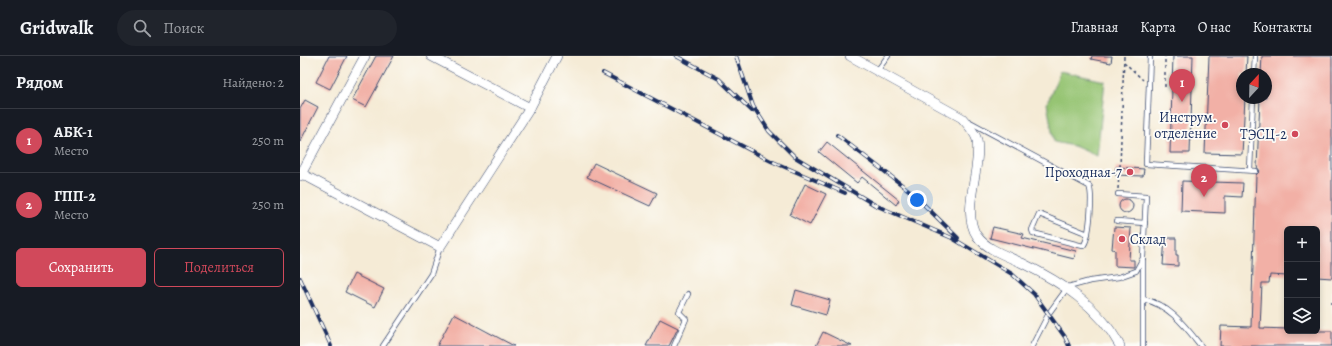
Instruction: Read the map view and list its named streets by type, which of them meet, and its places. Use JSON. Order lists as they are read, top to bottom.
{
  "places": [
    "Инструм. отделение",
    "ТЭСЦ-2",
    "Проходная-7",
    "Склад"
  ],
  "north": "top",
  "page": {
    "header": "Gridwalk",
    "search": "Поиск",
    "nav": [
      "Главная",
      "Карта",
      "О нас",
      "Контакты"
    ],
    "heading": ["Рядом", "Найдено: 2"],
    "pins": ["1", "2"],
    "list": [
      {
        "mark": "1",
        "name": "АБК-1",
        "note": "Место",
        "value": "250 m"
      },
      {
        "mark": "2",
        "name": "ГПП-2",
        "note": "Место",
        "value": "250 m"
      }
    ],
    "map_buttons": ["+", "−"],
    "buttons": ["Сохранить", "Поделиться"]
  }
}
